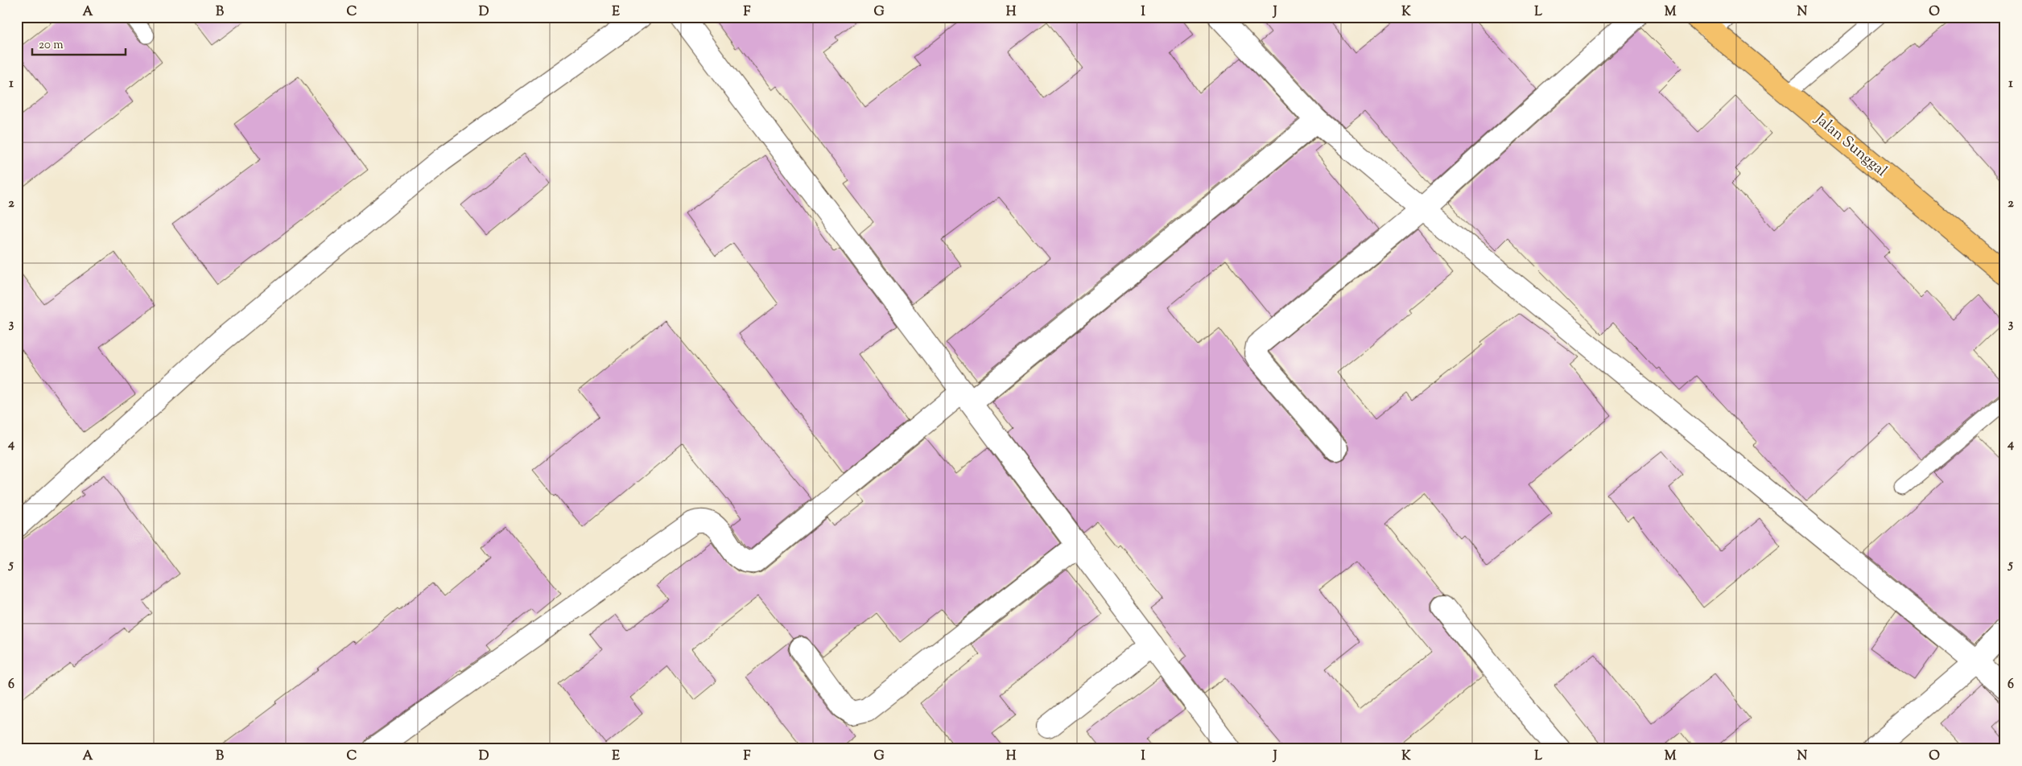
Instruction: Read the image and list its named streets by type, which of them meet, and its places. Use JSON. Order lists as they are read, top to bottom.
{
  "streets": {
    "main road": ["Jalan Sunggal"]
  },
  "scale_bar": "20 m",
  "grid": {
    "columns": [
      "A",
      "B",
      "C",
      "D",
      "E",
      "F",
      "G",
      "H",
      "I",
      "J",
      "K",
      "L",
      "M",
      "N",
      "O"
    ],
    "rows": [
      "1",
      "2",
      "3",
      "4",
      "5",
      "6"
    ]
  }
}
